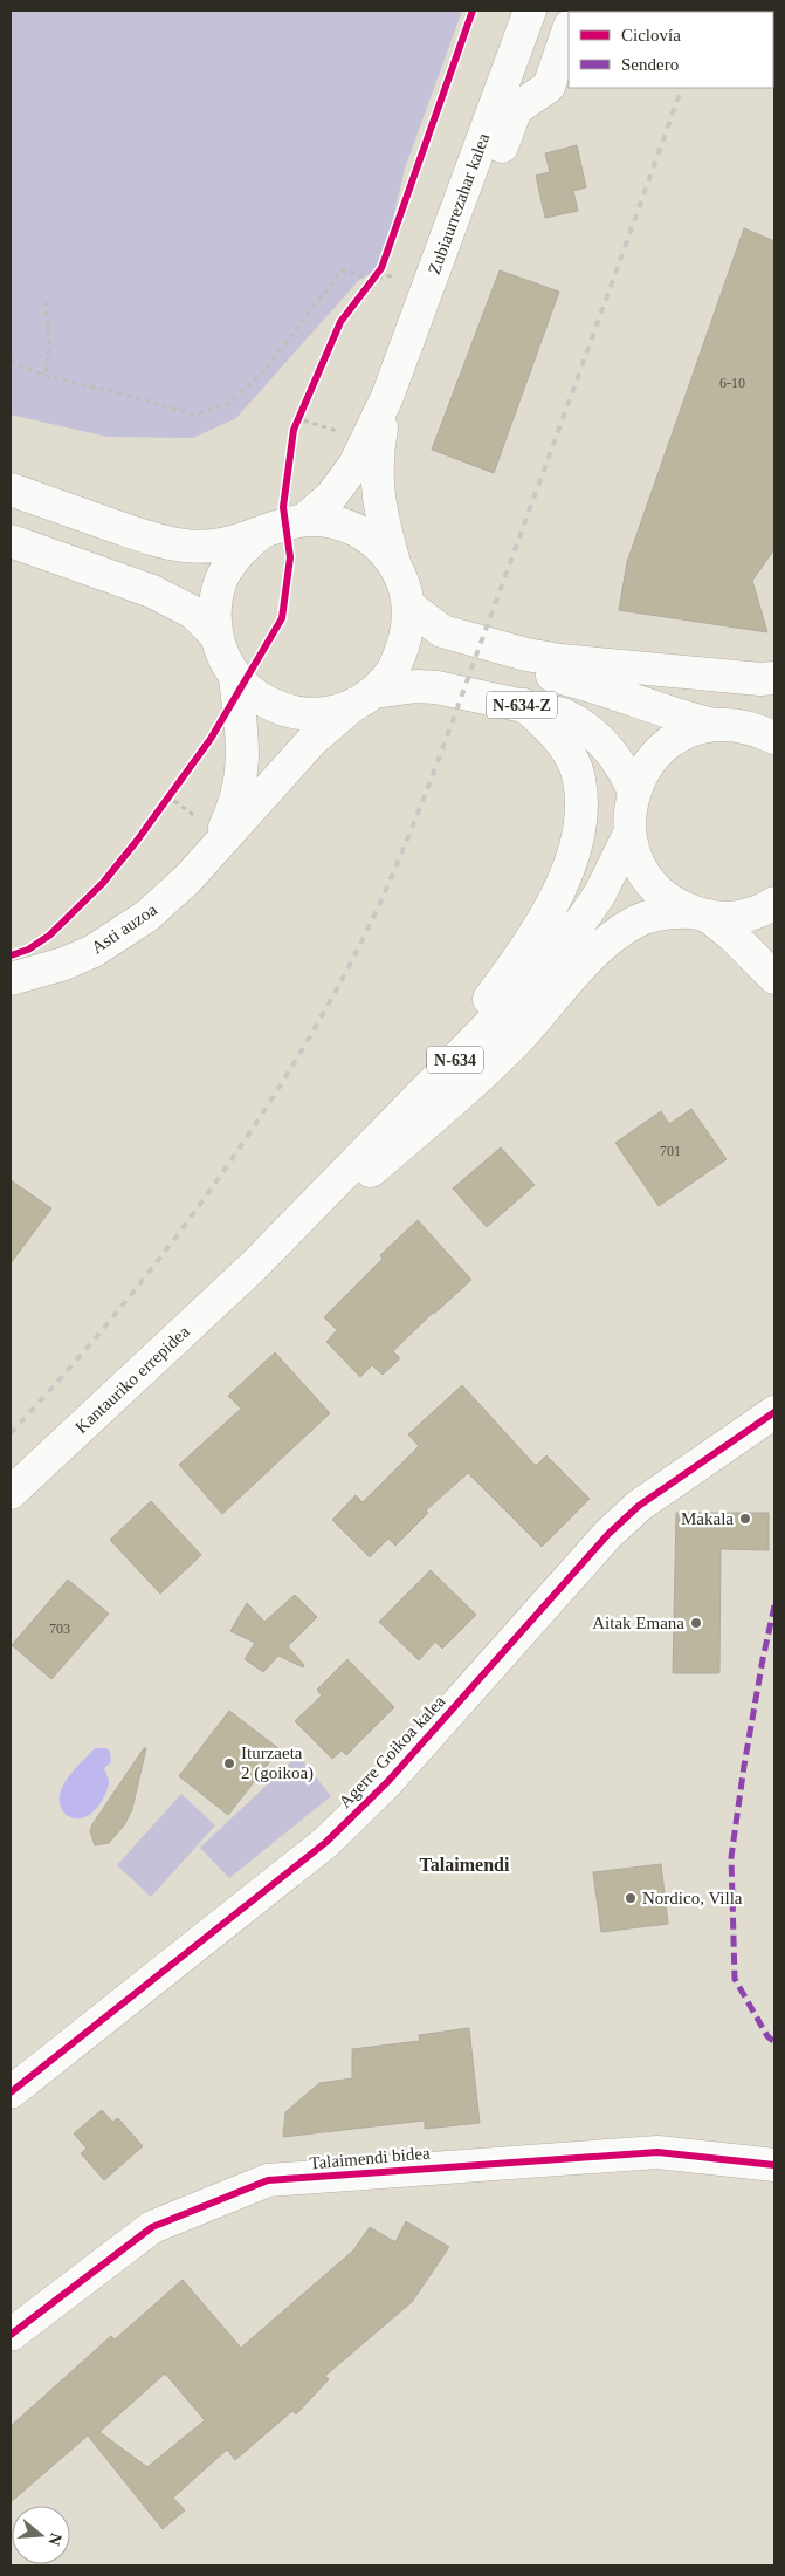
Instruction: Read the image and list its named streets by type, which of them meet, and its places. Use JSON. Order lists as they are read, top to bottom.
{
  "streets": {
    "main road": [
      "Zubiaurrezahar kalea",
      "N-634-Z",
      "Asti auzoa",
      "N-634",
      "Kantauriko errepidea",
      "Agerre Goikoa kalea",
      "Talaimendi bidea"
    ]
  },
  "crossings": [
    ["Zubiaurrezahar kalea", "N-634-Z"],
    ["Zubiaurrezahar kalea", "Asti auzoa"],
    ["N-634-Z", "Asti auzoa"],
    ["N-634-Z", "N-634"],
    ["N-634", "Kantauriko errepidea"]
  ],
  "districts": ["Talaimendi"],
  "places": [
    "Makala",
    "Aitak Emana",
    "Iturzaeta 2 (goikoa)",
    "Nordico, Villa"
  ],
  "house_numbers": ["6-10", "701", "703"],
  "legend": ["Ciclovía", "Sendero"],
  "north": "right"
}
